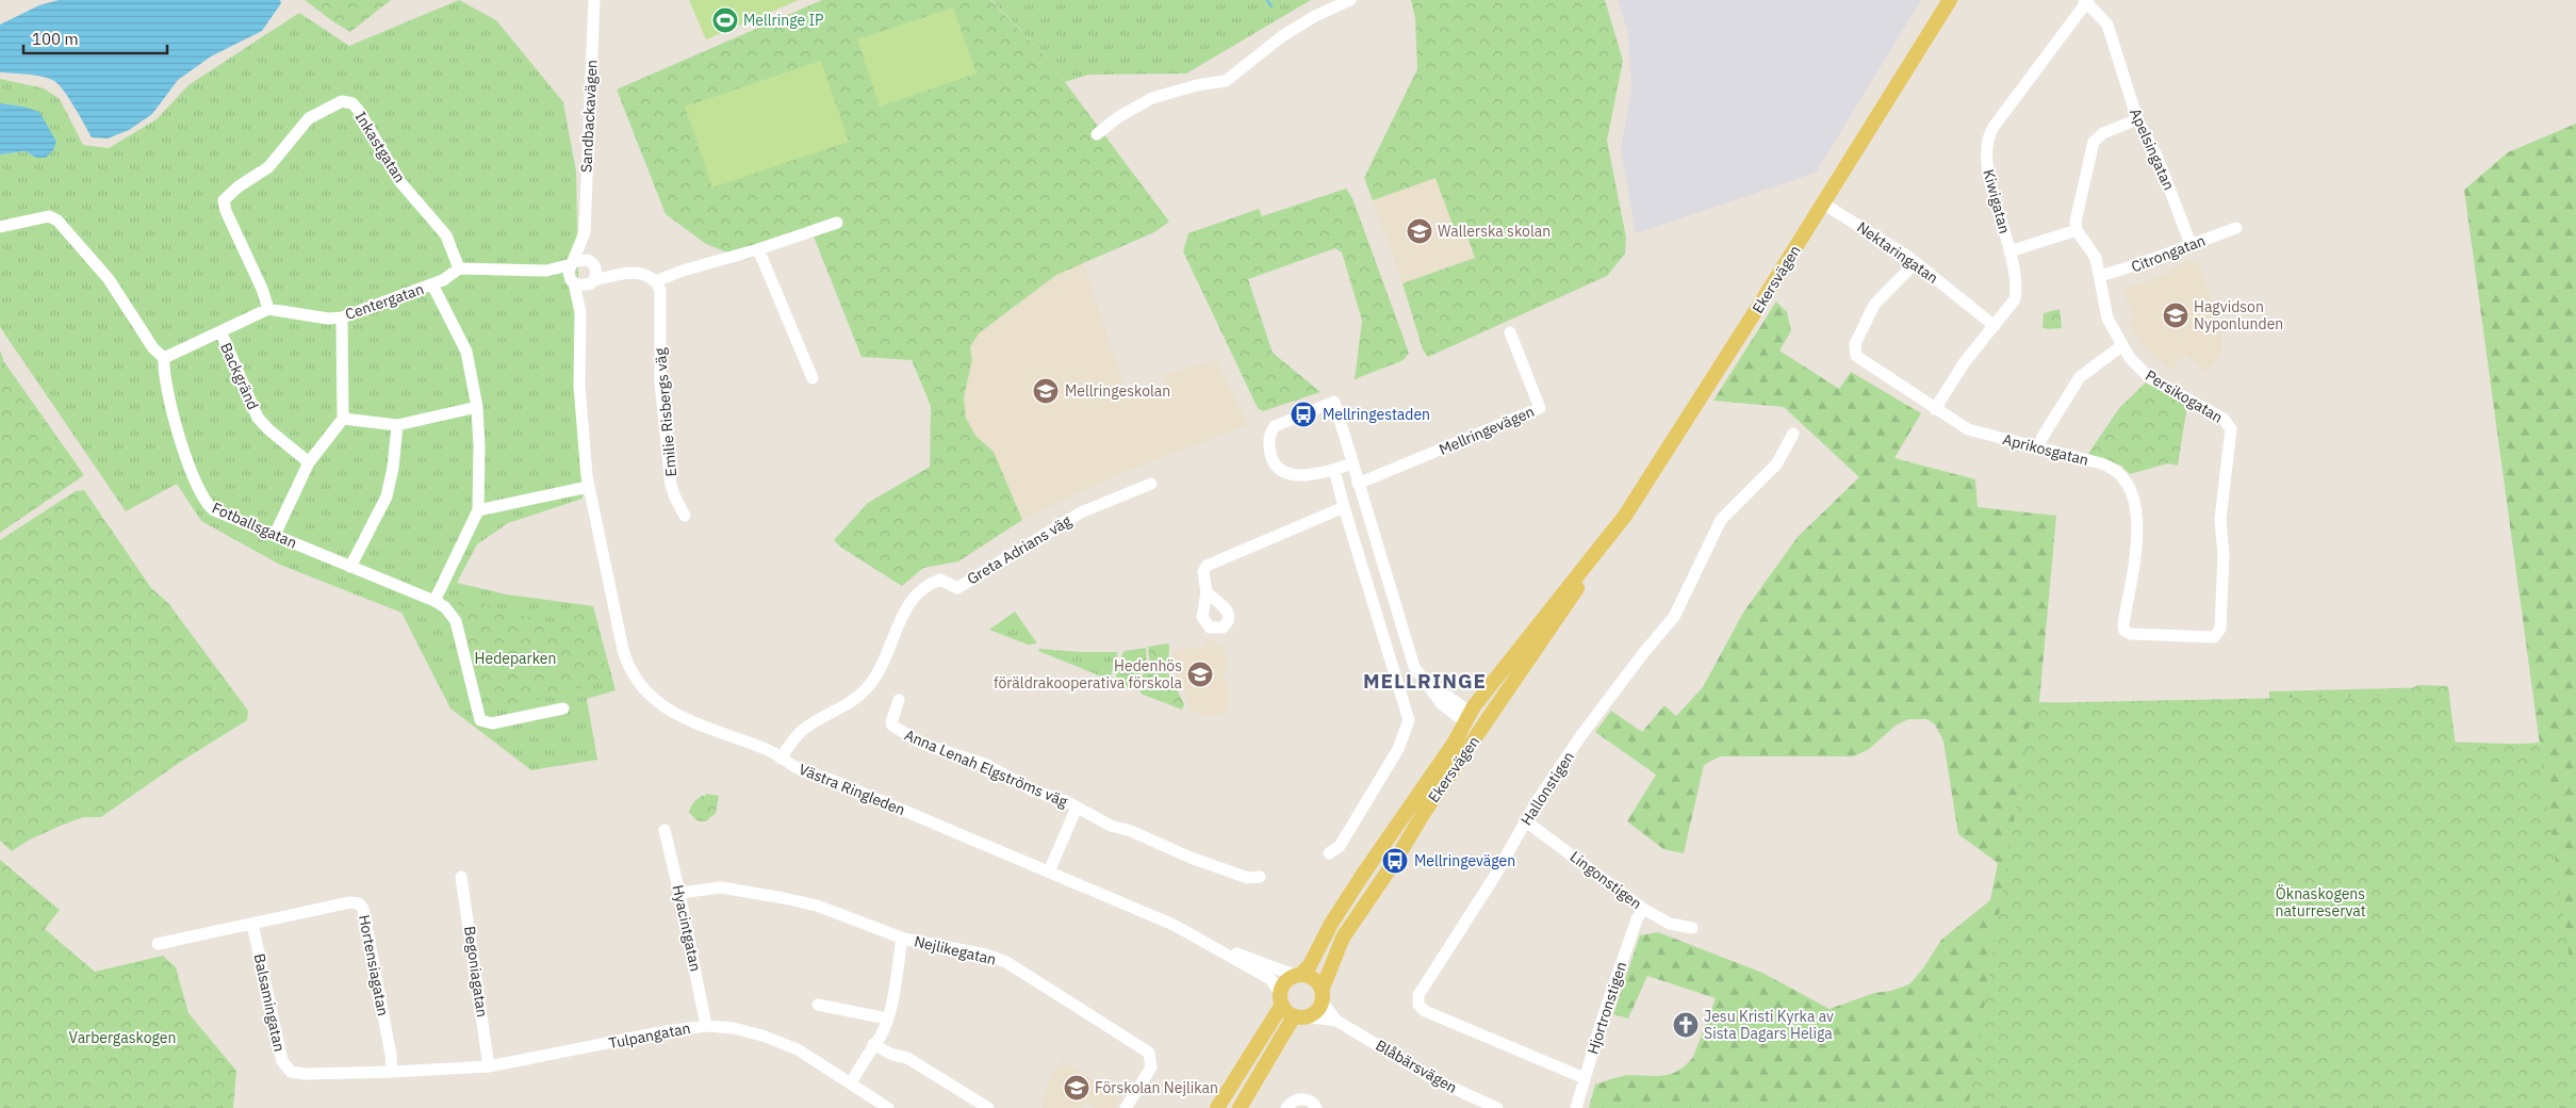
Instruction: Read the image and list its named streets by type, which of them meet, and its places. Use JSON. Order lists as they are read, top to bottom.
{
  "streets": {
    "main road": ["Ekersvägen"],
    "street": [
      "Sandbackavägen",
      "Inkastgatan",
      "Apelsingatan",
      "Kiwigatan",
      "Nektaringatan",
      "Citrongatan",
      "Centergatan",
      "Backgränd",
      "Persikogatan",
      "Emilie Risbergs väg",
      "Mellringevägen",
      "Aprikosgatan",
      "Fotballsgatan",
      "Greta Adrians väg",
      "Anna Lenah Elgströms väg",
      "Hallonstigen",
      "Västra Ringleden",
      "Lingonstigen",
      "Hyacintgatan",
      "Nejlikegatan",
      "Hortensiagatan",
      "Begoniagatan",
      "Balsamingatan",
      "Hjortronstigen",
      "Tulpangatan",
      "Blåbärsvägen"
    ]
  },
  "crossings": [
    ["Inkastgatan", "Centergatan"],
    ["Apelsingatan", "Kiwigatan"],
    ["Apelsingatan", "Citrongatan"],
    ["Kiwigatan", "Nektaringatan"],
    ["Kiwigatan", "Aprikosgatan"],
    ["Nektaringatan", "Ekersvägen"],
    ["Nektaringatan", "Aprikosgatan"],
    ["Citrongatan", "Persikogatan"],
    ["Ekersvägen", "Västra Ringleden"],
    ["Ekersvägen", "Blåbärsvägen"],
    ["Persikogatan", "Aprikosgatan"],
    ["Greta Adrians väg", "Västra Ringleden"],
    ["Anna Lenah Elgströms väg", "Västra Ringleden"],
    ["Hallonstigen", "Lingonstigen"],
    ["Hallonstigen", "Hjortronstigen"],
    ["Västra Ringleden", "Blåbärsvägen"],
    ["Lingonstigen", "Hjortronstigen"],
    ["Hyacintgatan", "Nejlikegatan"],
    ["Hyacintgatan", "Tulpangatan"],
    ["Hortensiagatan", "Balsamingatan"],
    ["Hortensiagatan", "Tulpangatan"],
    ["Begoniagatan", "Tulpangatan"],
    ["Balsamingatan", "Tulpangatan"]
  ],
  "districts": ["MELLRINGE"],
  "parks": ["Hedeparken", "Öknaskogens naturreservat", "Varbergaskogen"],
  "places": {
    "sports": ["Mellringe IP"],
    "school or university": [
      "Wallerska skolan",
      "Hagvidson Nyponlunden",
      "Mellringeskolan",
      "Hedenhös föräldrakooperativa förskola",
      "Förskolan Nejlikan"
    ],
    "bus stop": ["Mellringestaden", "Mellringevägen"],
    "church": ["Jesu Kristi Kyrka av Sista Dagars Heliga"]
  },
  "scale_bar": "100 m"
}
